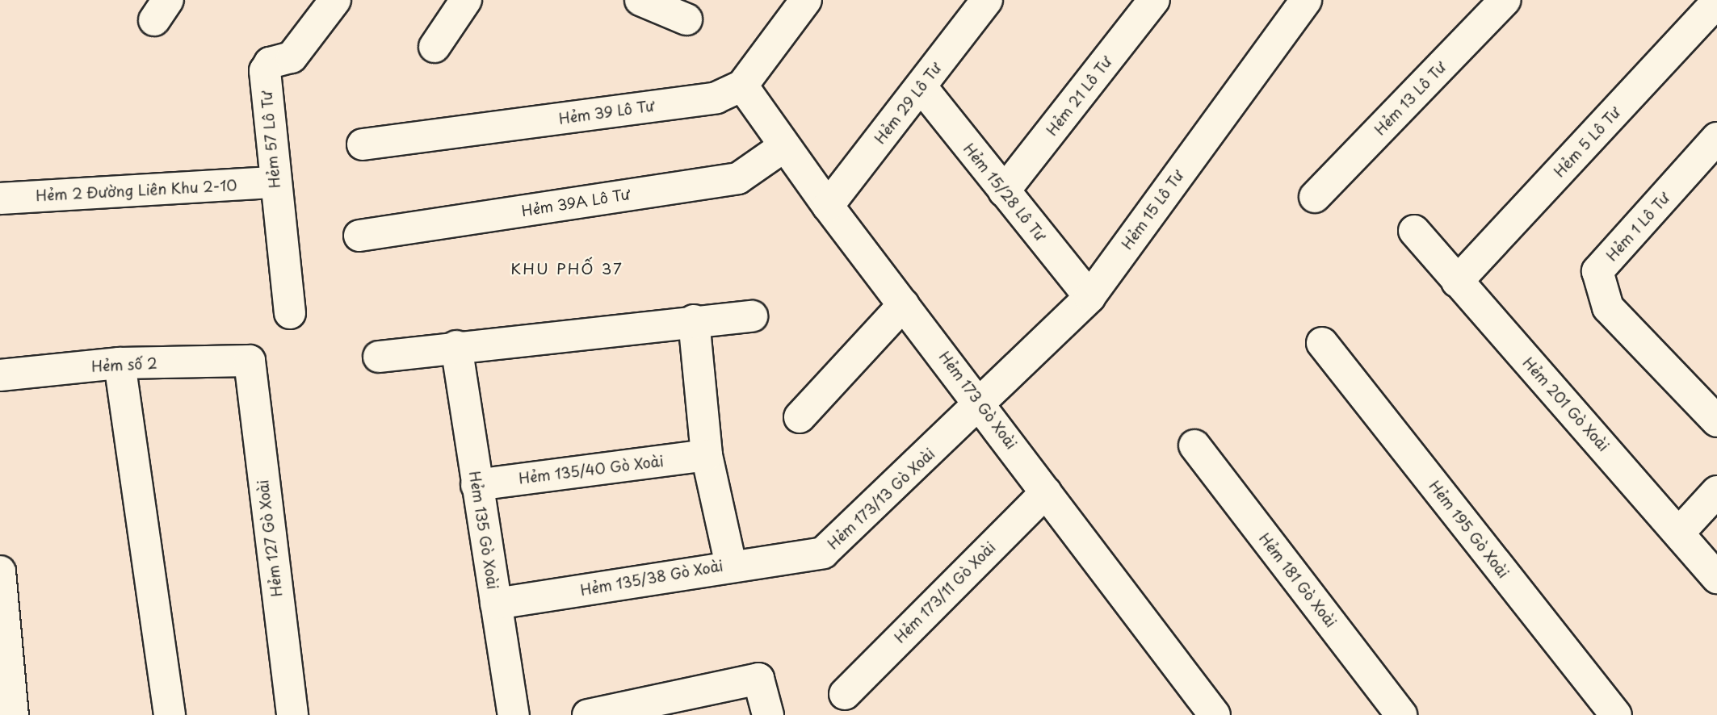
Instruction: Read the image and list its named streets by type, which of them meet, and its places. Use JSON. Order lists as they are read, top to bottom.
{
  "streets": {
    "street": [
      "Hẻm 21 Lô Tư",
      "Hẻm 13 Lô Tư",
      "Hẻm 29 Lô Tư",
      "Hẻm 39 Lô Tư",
      "Hẻm 57 Lô Tư",
      "Hẻm 5 Lô Tư",
      "Hẻm 2 Đường Liên Khu 2-10",
      "Hẻm 15/28 Lô Tư",
      "Hẻm 39A Lô Tư",
      "Hẻm 15 Lô Tư",
      "Hẻm 1 Lô Tư",
      "Hẻm số 2",
      "Hẻm 173 Gò Xoài",
      "Hẻm 201 Gò Xoài",
      "Hẻm 135/40 Gò Xoài",
      "Hẻm 173/13 Gò Xoài",
      "Hẻm 195 Gò Xoài",
      "Hẻm 135 Gò Xoài",
      "Hẻm 127 Gò Xoài",
      "Hẻm 135/38 Gò Xoài",
      "Hẻm 181 Gò Xoài",
      "Hẻm 173/11 Gò Xoài"
    ]
  },
  "crossings": [
    ["Hẻm 21 Lô Tư", "Hẻm 15/28 Lô Tư"],
    ["Hẻm 29 Lô Tư", "Hẻm 15/28 Lô Tư"],
    ["Hẻm 29 Lô Tư", "Hẻm 173 Gò Xoài"],
    ["Hẻm 39 Lô Tư", "Hẻm 173 Gò Xoài"],
    ["Hẻm 57 Lô Tư", "Hẻm 2 Đường Liên Khu 2-10"],
    ["Hẻm 5 Lô Tư", "Hẻm 201 Gò Xoài"],
    ["Hẻm 15/28 Lô Tư", "Hẻm 15 Lô Tư"],
    ["Hẻm 39A Lô Tư", "Hẻm 173 Gò Xoài"],
    ["Hẻm 15 Lô Tư", "Hẻm 173 Gò Xoài"],
    ["Hẻm 15 Lô Tư", "Hẻm 173/13 Gò Xoài"],
    ["Hẻm số 2", "Hẻm 127 Gò Xoài"],
    ["Hẻm 173 Gò Xoài", "Hẻm 173/13 Gò Xoài"],
    ["Hẻm 173 Gò Xoài", "Hẻm 173/11 Gò Xoài"],
    ["Hẻm 135/40 Gò Xoài", "Hẻm 135 Gò Xoài"],
    ["Hẻm 135/40 Gò Xoài", "Hẻm 135/38 Gò Xoài"],
    ["Hẻm 173/13 Gò Xoài", "Hẻm 135/38 Gò Xoài"],
    ["Hẻm 135 Gò Xoài", "Hẻm 135/38 Gò Xoài"]
  ],
  "districts": ["KHU PHỐ 37"]
}
